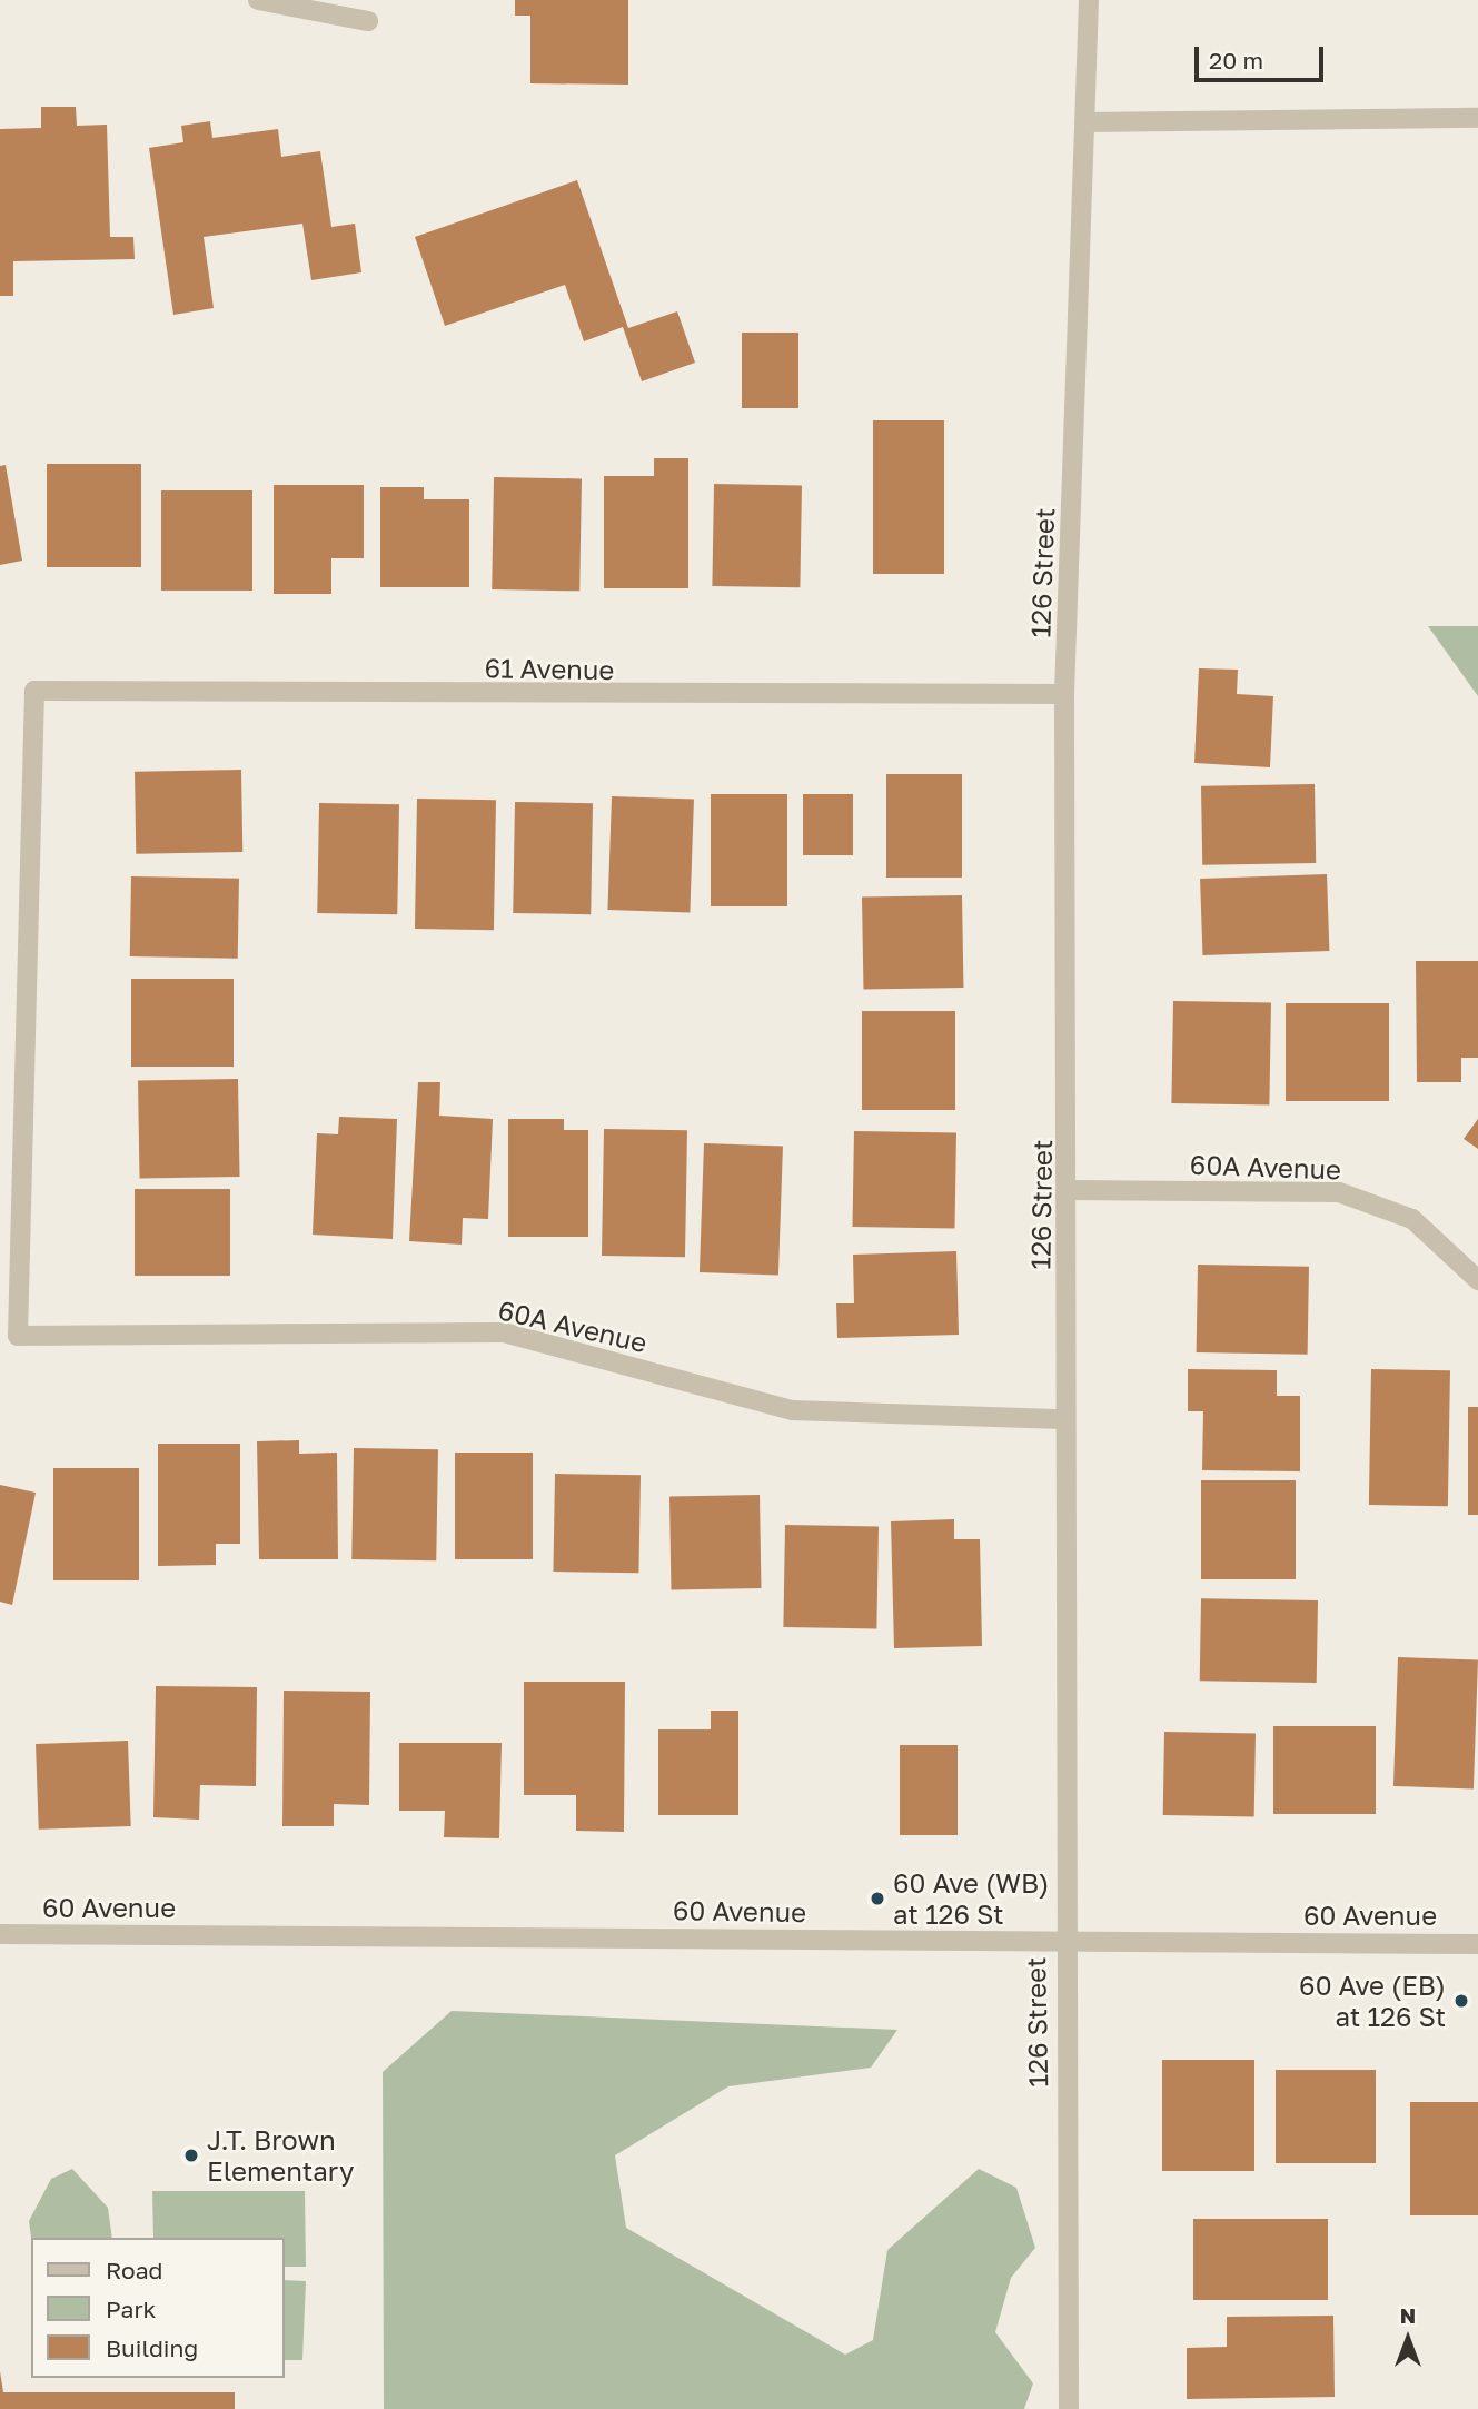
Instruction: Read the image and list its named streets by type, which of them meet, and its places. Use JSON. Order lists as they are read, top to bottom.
{
  "streets": {
    "street": [
      "126 Street",
      "61 Avenue",
      "60A Avenue",
      "60 Avenue"
    ]
  },
  "crossings": [
    ["126 Street", "61 Avenue"],
    ["126 Street", "60A Avenue"],
    ["126 Street", "60 Avenue"],
    ["61 Avenue", "60A Avenue"]
  ],
  "places": ["60 Ave (WB) at 126 St", "60 Ave (EB) at 126 St", "J.T. Brown Elementary"],
  "legend": ["Road", "Park", "Building"],
  "scale_bar": "20 m",
  "north": "top"
}
